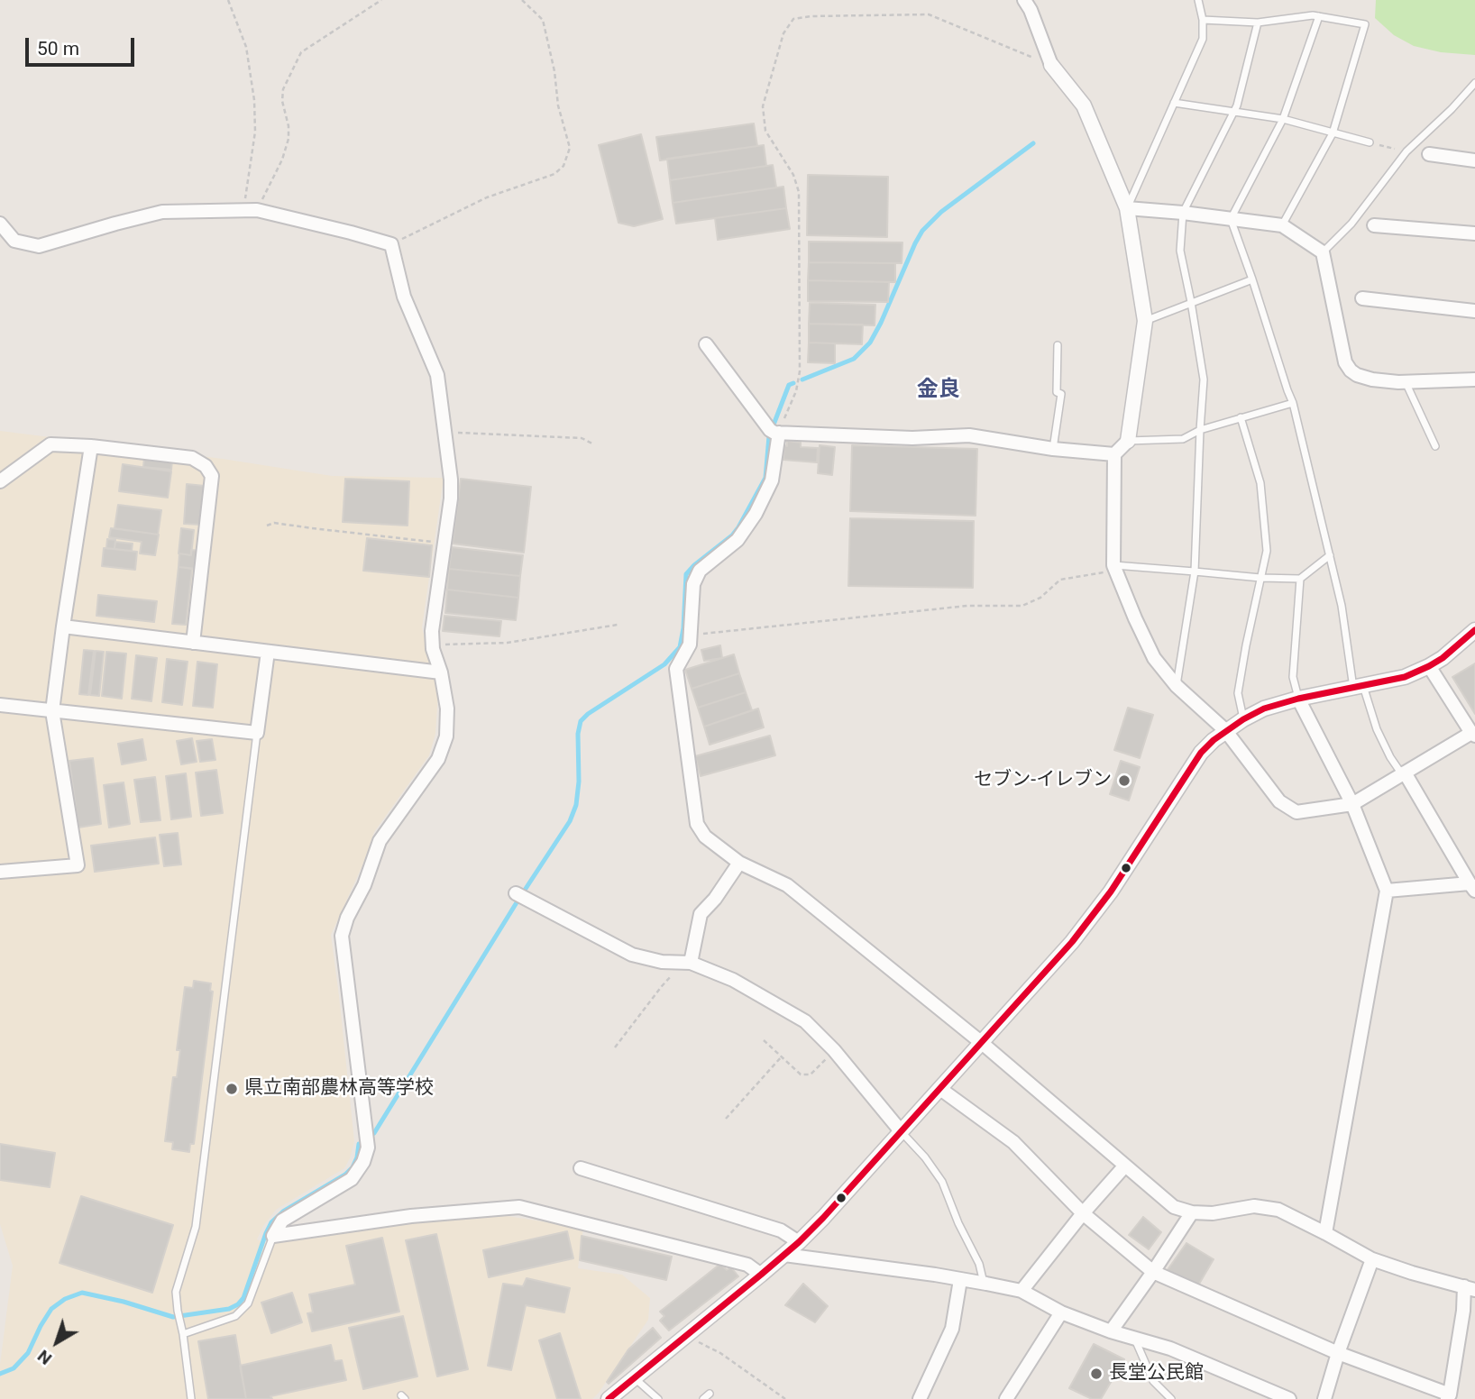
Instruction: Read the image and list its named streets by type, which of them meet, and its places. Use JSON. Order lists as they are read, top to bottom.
{
  "districts": ["金良"],
  "places": ["セブン-イレブン", "県立南部農林高等学校", "長堂公民館"],
  "scale_bar": "50 m",
  "north": "bottom left"
}
